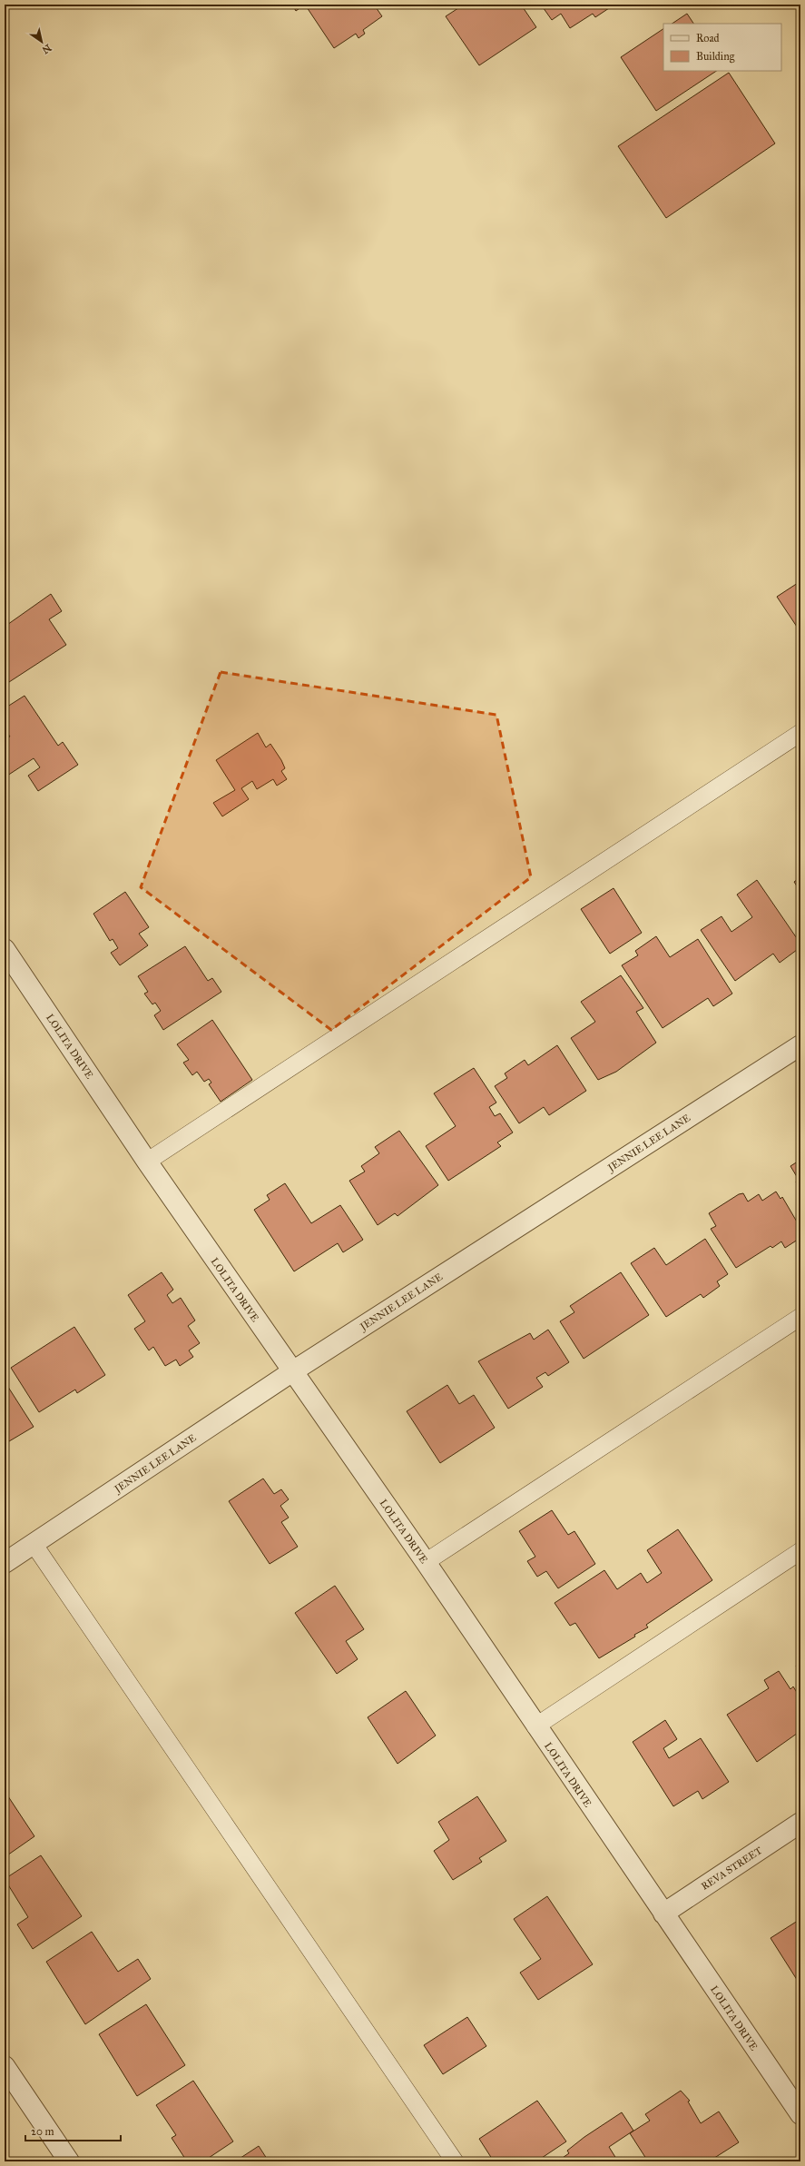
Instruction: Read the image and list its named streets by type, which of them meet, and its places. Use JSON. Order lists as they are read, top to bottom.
{
  "streets": {
    "street": ["LOLITA DRIVE", "JENNIE LEE LANE", "REVA STREET"]
  },
  "crossings": [
    ["LOLITA DRIVE", "JENNIE LEE LANE"],
    ["LOLITA DRIVE", "REVA STREET"]
  ],
  "legend": ["Road", "Building"],
  "scale_bar": "20 m",
  "north": "bottom right"
}
